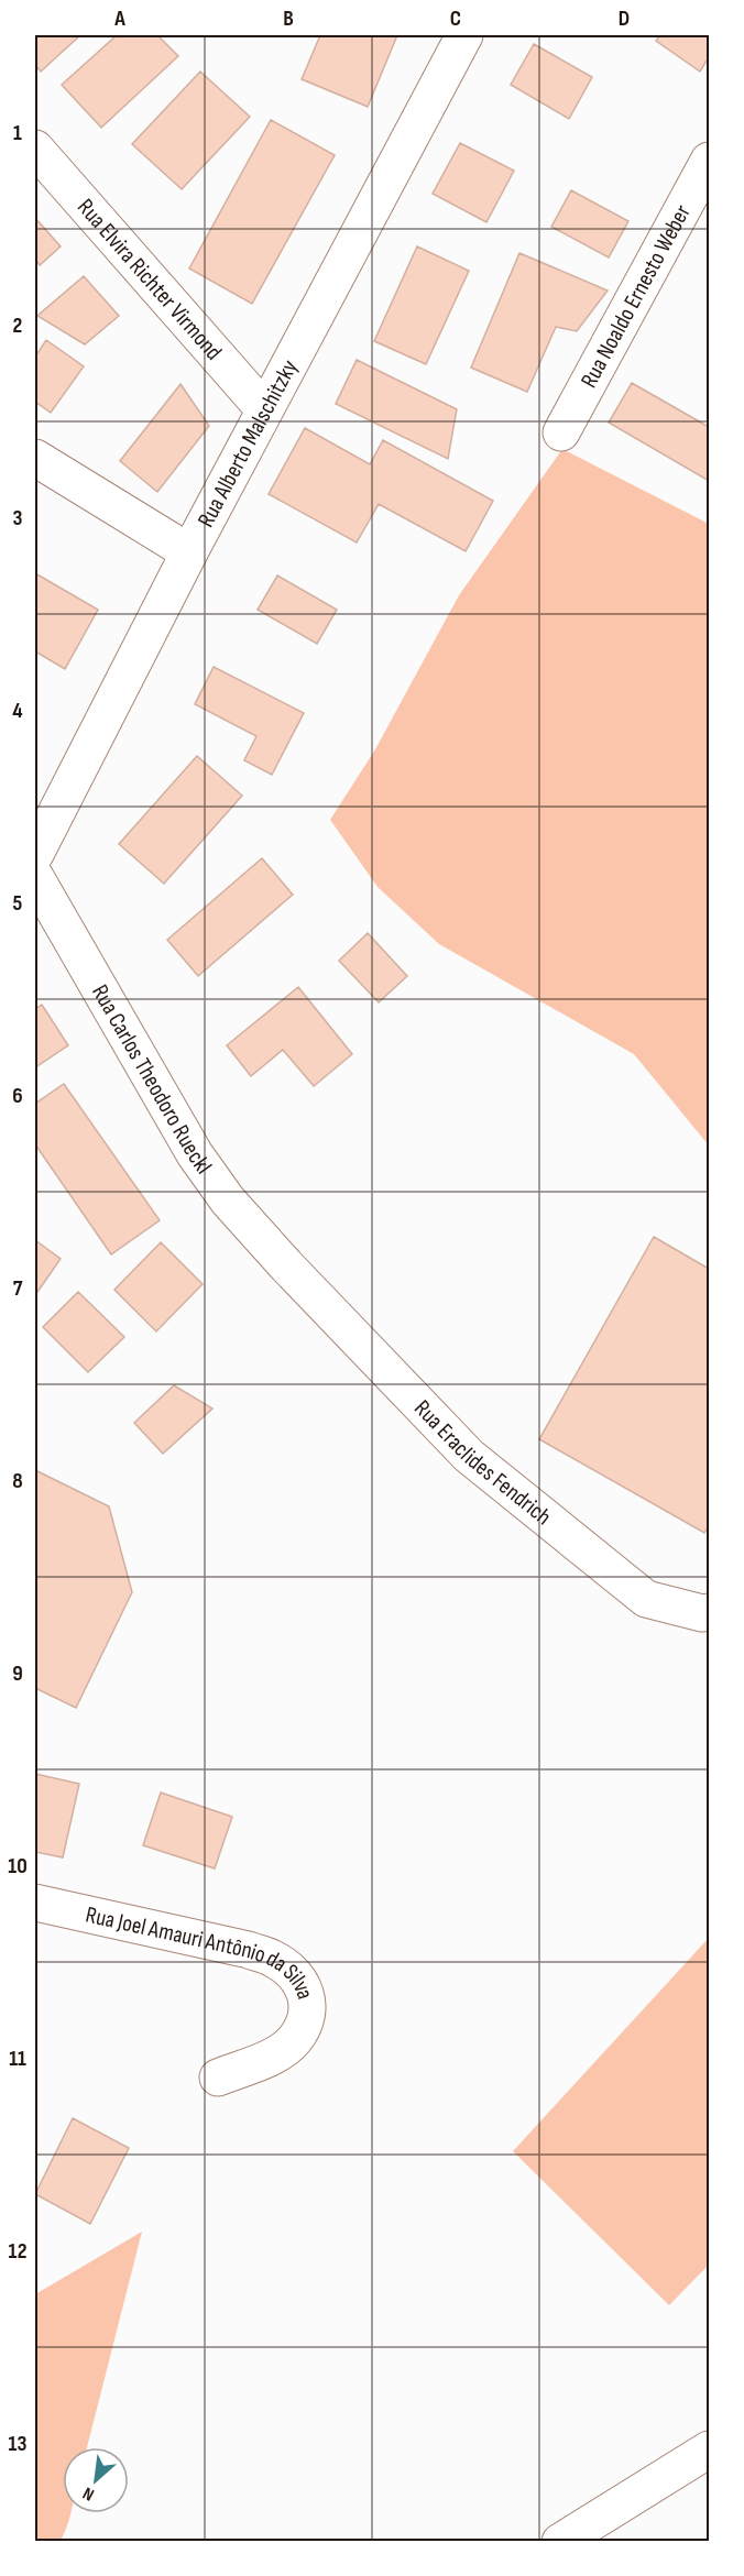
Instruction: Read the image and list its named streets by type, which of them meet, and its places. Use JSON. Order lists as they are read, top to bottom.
{
  "streets": {
    "street": [
      "Rua Elvira Richter Virmond",
      "Rua Noaldo Ernesto Weber",
      "Rua Alberto Malschitzky",
      "Rua Carlos Theodoro Rueckl",
      "Rua Eraclides Fendrich",
      "Rua Joel Amauri Antônio da Silva"
    ]
  },
  "crossings": [
    ["Rua Elvira Richter Virmond", "Rua Alberto Malschitzky"],
    ["Rua Alberto Malschitzky", "Rua Carlos Theodoro Rueckl"],
    ["Rua Carlos Theodoro Rueckl", "Rua Eraclides Fendrich"]
  ],
  "north": "bottom left",
  "grid": {
    "columns": [
      "A",
      "B",
      "C",
      "D"
    ],
    "rows": [
      "1",
      "2",
      "3",
      "4",
      "5",
      "6",
      "7",
      "8",
      "9",
      "10",
      "11",
      "12",
      "13"
    ]
  }
}
